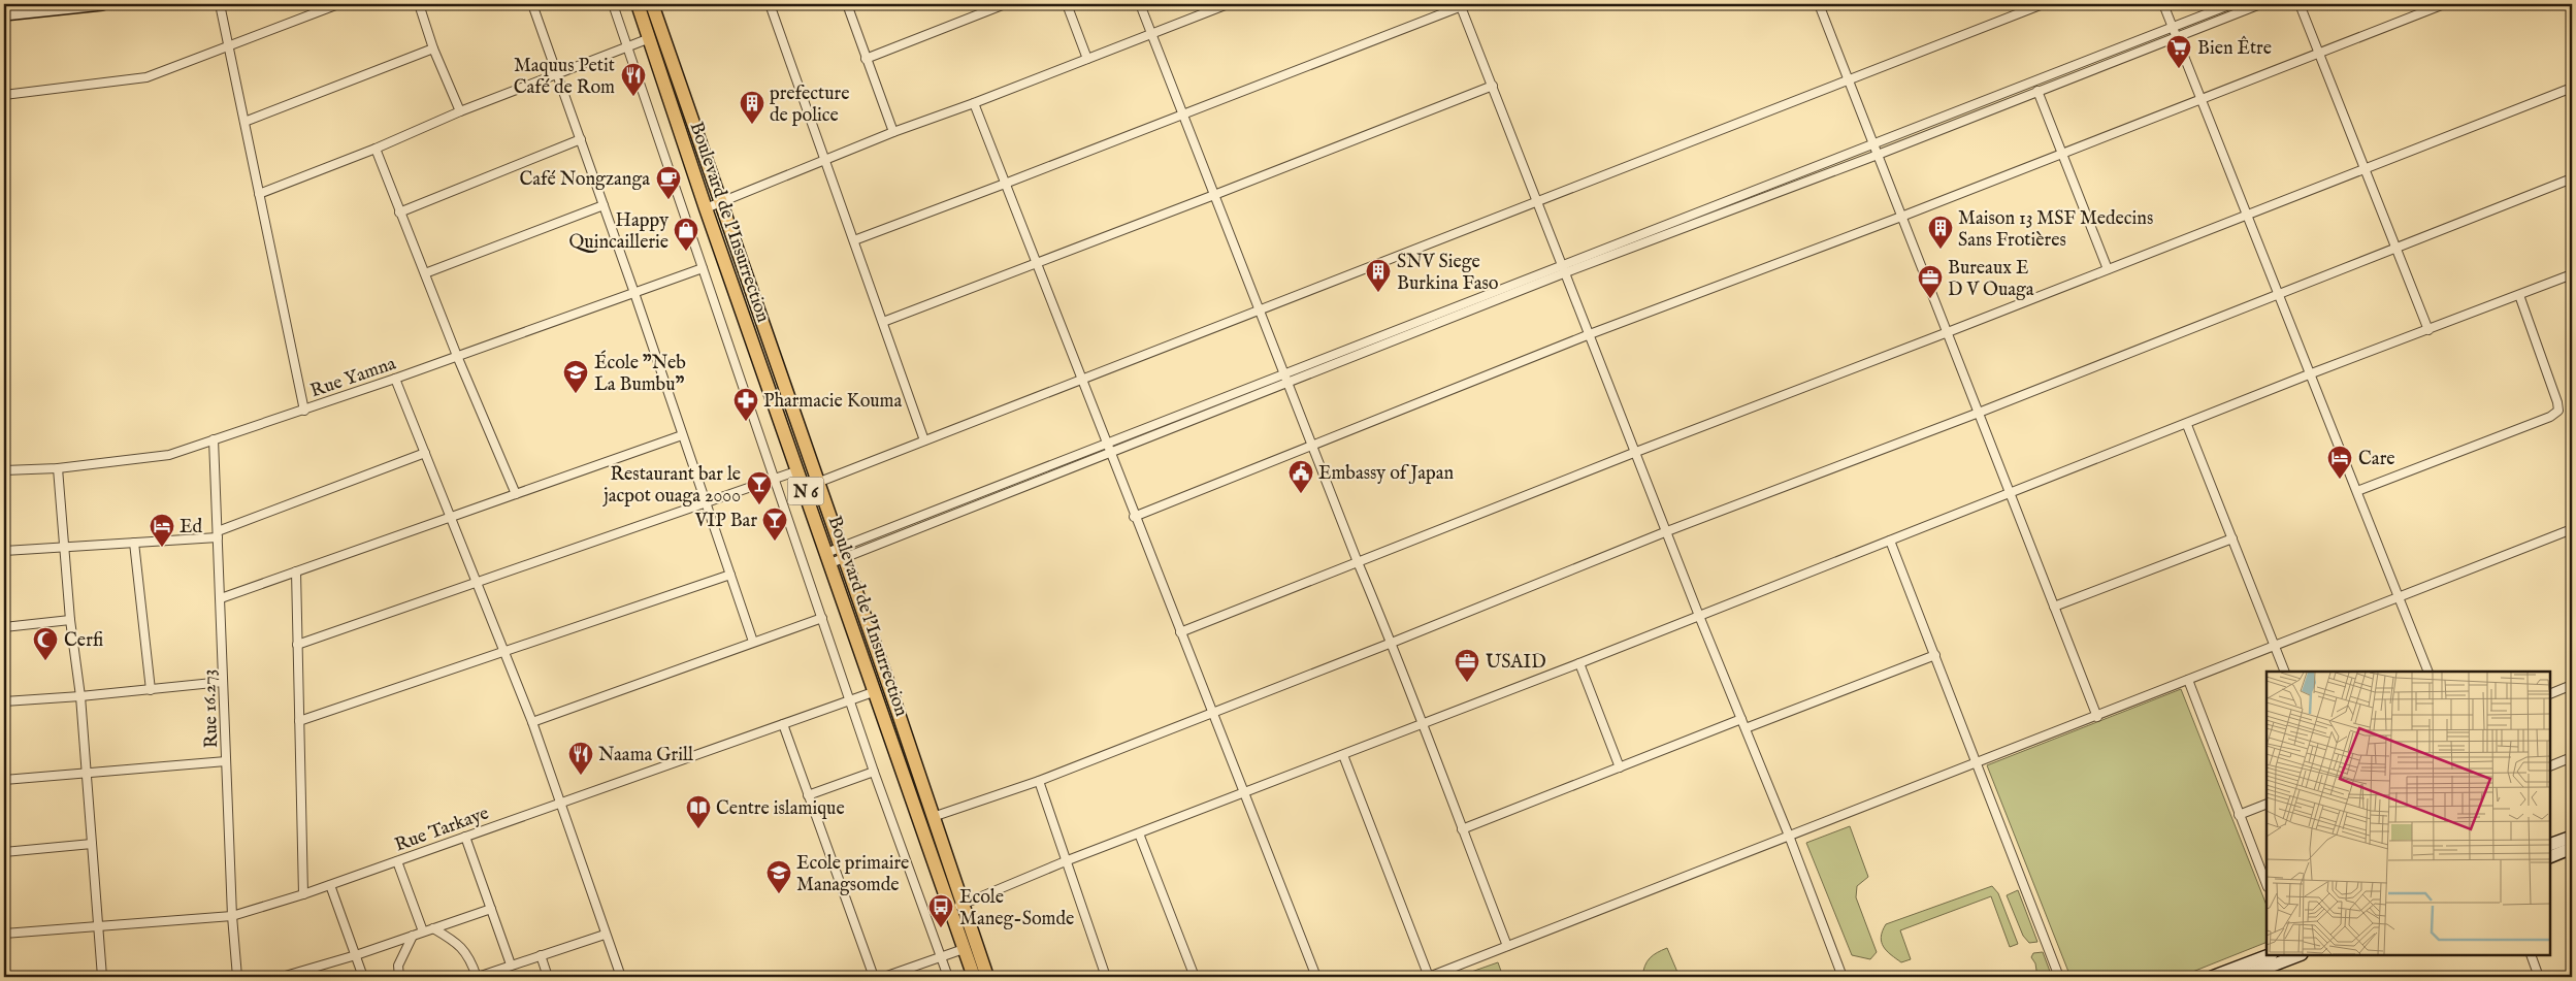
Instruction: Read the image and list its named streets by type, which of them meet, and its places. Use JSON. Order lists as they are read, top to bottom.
{
  "streets": {
    "main road": ["Boulevard de l'Insurrection", "N 6"],
    "street": ["Rue Yamna", "Rue 16.273", "Rue Tarkaye"]
  },
  "crossings": [
    ["Boulevard de l'Insurrection", "Rue Tarkaye"],
    ["Rue Yamna", "Rue 16.273"],
    ["Rue 16.273", "Rue Tarkaye"]
  ],
  "places": {
    "supermarket": ["Bien Être"],
    "restaurant": ["Maquus Petit Café de Rom", "Naama Grill"],
    "building": ["prefecture de police", "Maison 13 MSF Medecins Sans Frotières", "SNV Siege Burkina Faso"],
    "cafe": ["Café Nongzanga"],
    "shop": ["Happy Quincaillerie"],
    "office": ["Bureaux E D V Ouaga", "USAID"],
    "school or university": ["École \"Neb La Bumbu\"", "Ecole primaire Managsomde"],
    "pharmacy": ["Pharmacie Kouma"],
    "hotel": ["Care", "Ed"],
    "public building": ["Embassy of Japan"],
    "bar": ["Restaurant bar le jacpot ouaga 2000", "VIP Bar"],
    "mosque": ["Cerfi"],
    "library": ["Centre islamique"],
    "bus stop": ["Ecole Maneg-Somde"]
  }
}
